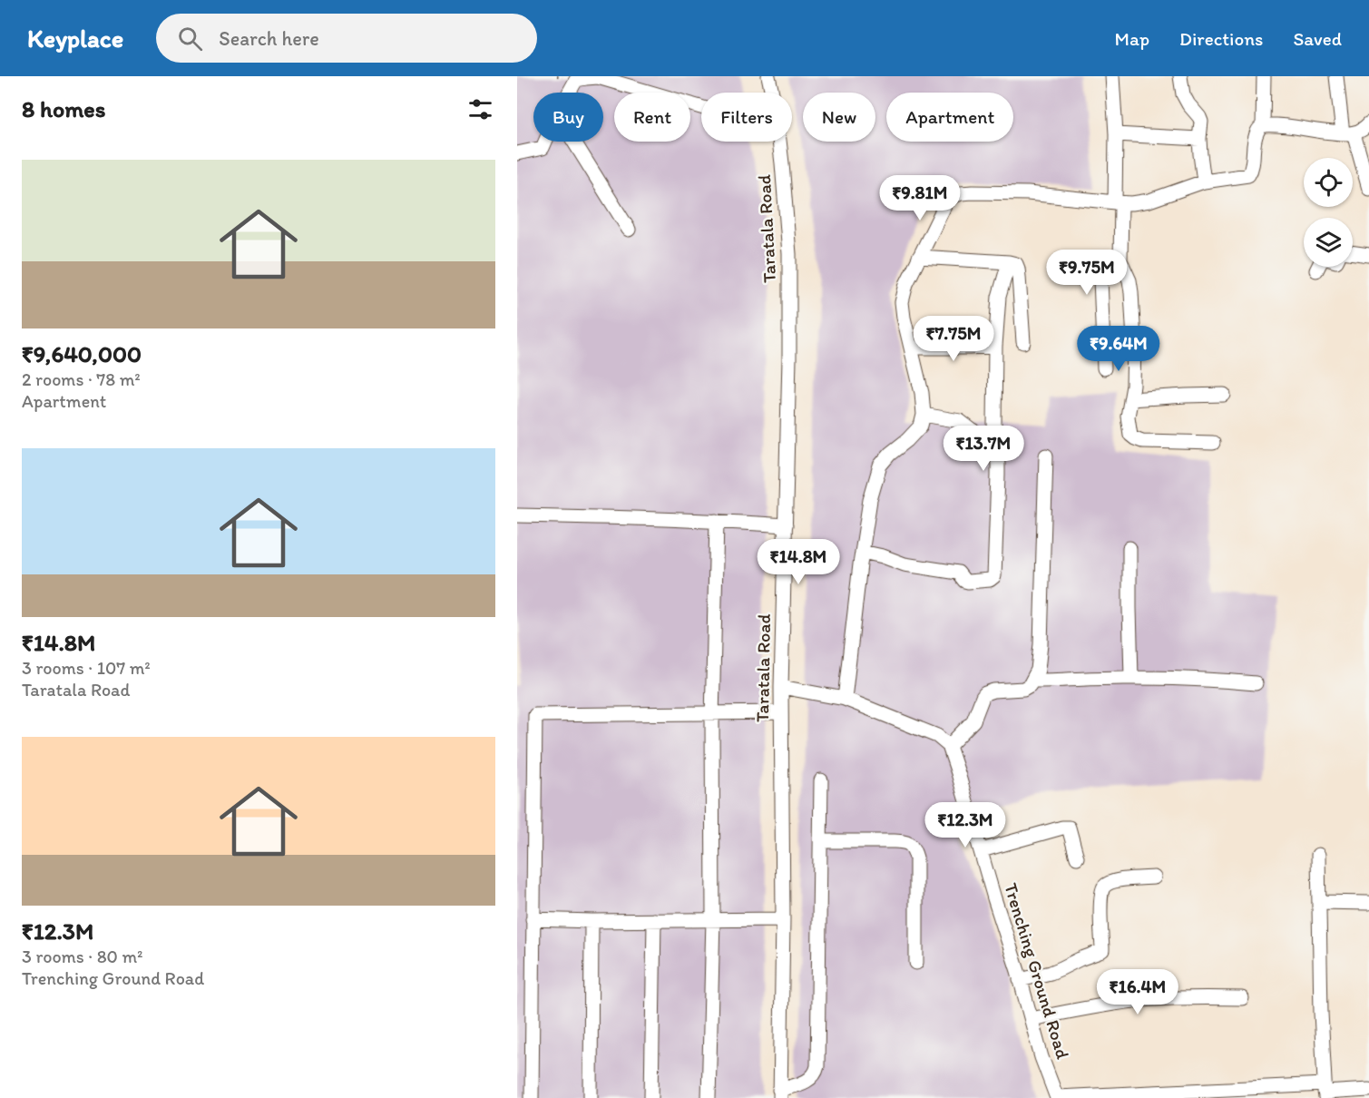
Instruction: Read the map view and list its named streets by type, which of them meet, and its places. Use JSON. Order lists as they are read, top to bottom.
{
  "streets": {
    "street": ["Taratala Road", "Trenching Ground Road"]
  },
  "page": {
    "header": "Keyplace",
    "search": "Search here",
    "nav": ["Map", "Directions", "Saved"],
    "heading": "8 homes",
    "chip": [
      "Buy",
      "Rent",
      "Filters",
      "New",
      "Apartment"
    ],
    "list": [
      {
        "name": "₹9,640,000",
        "note": "2 rooms · 78 m² · Apartment"
      },
      {
        "name": "₹14.8M",
        "note": "3 rooms · 107 m² · Taratala Road"
      },
      {
        "name": "₹12.3M",
        "note": "3 rooms · 80 m² · Trenching Ground Road"
      }
    ],
    "price": [
      "₹9.81M",
      "₹9.75M",
      "₹7.75M",
      "₹9.64M",
      "₹13.7M",
      "₹14.8M",
      "₹12.3M",
      "₹16.4M"
    ]
  }
}
